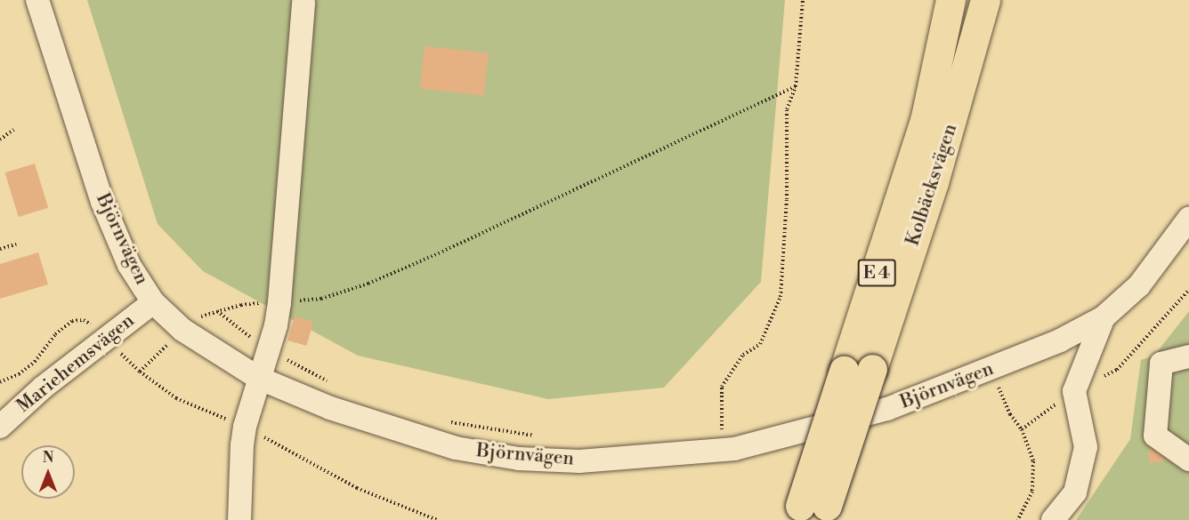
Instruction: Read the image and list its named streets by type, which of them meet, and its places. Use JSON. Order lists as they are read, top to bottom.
{
  "streets": {
    "highway": ["Kolbäcksvägen", "E 4"],
    "street": ["Björnvägen", "Mariehemsvägen"]
  },
  "crossings": [
    ["Björnvägen", "Mariehemsvägen"]
  ],
  "north": "top"
}
